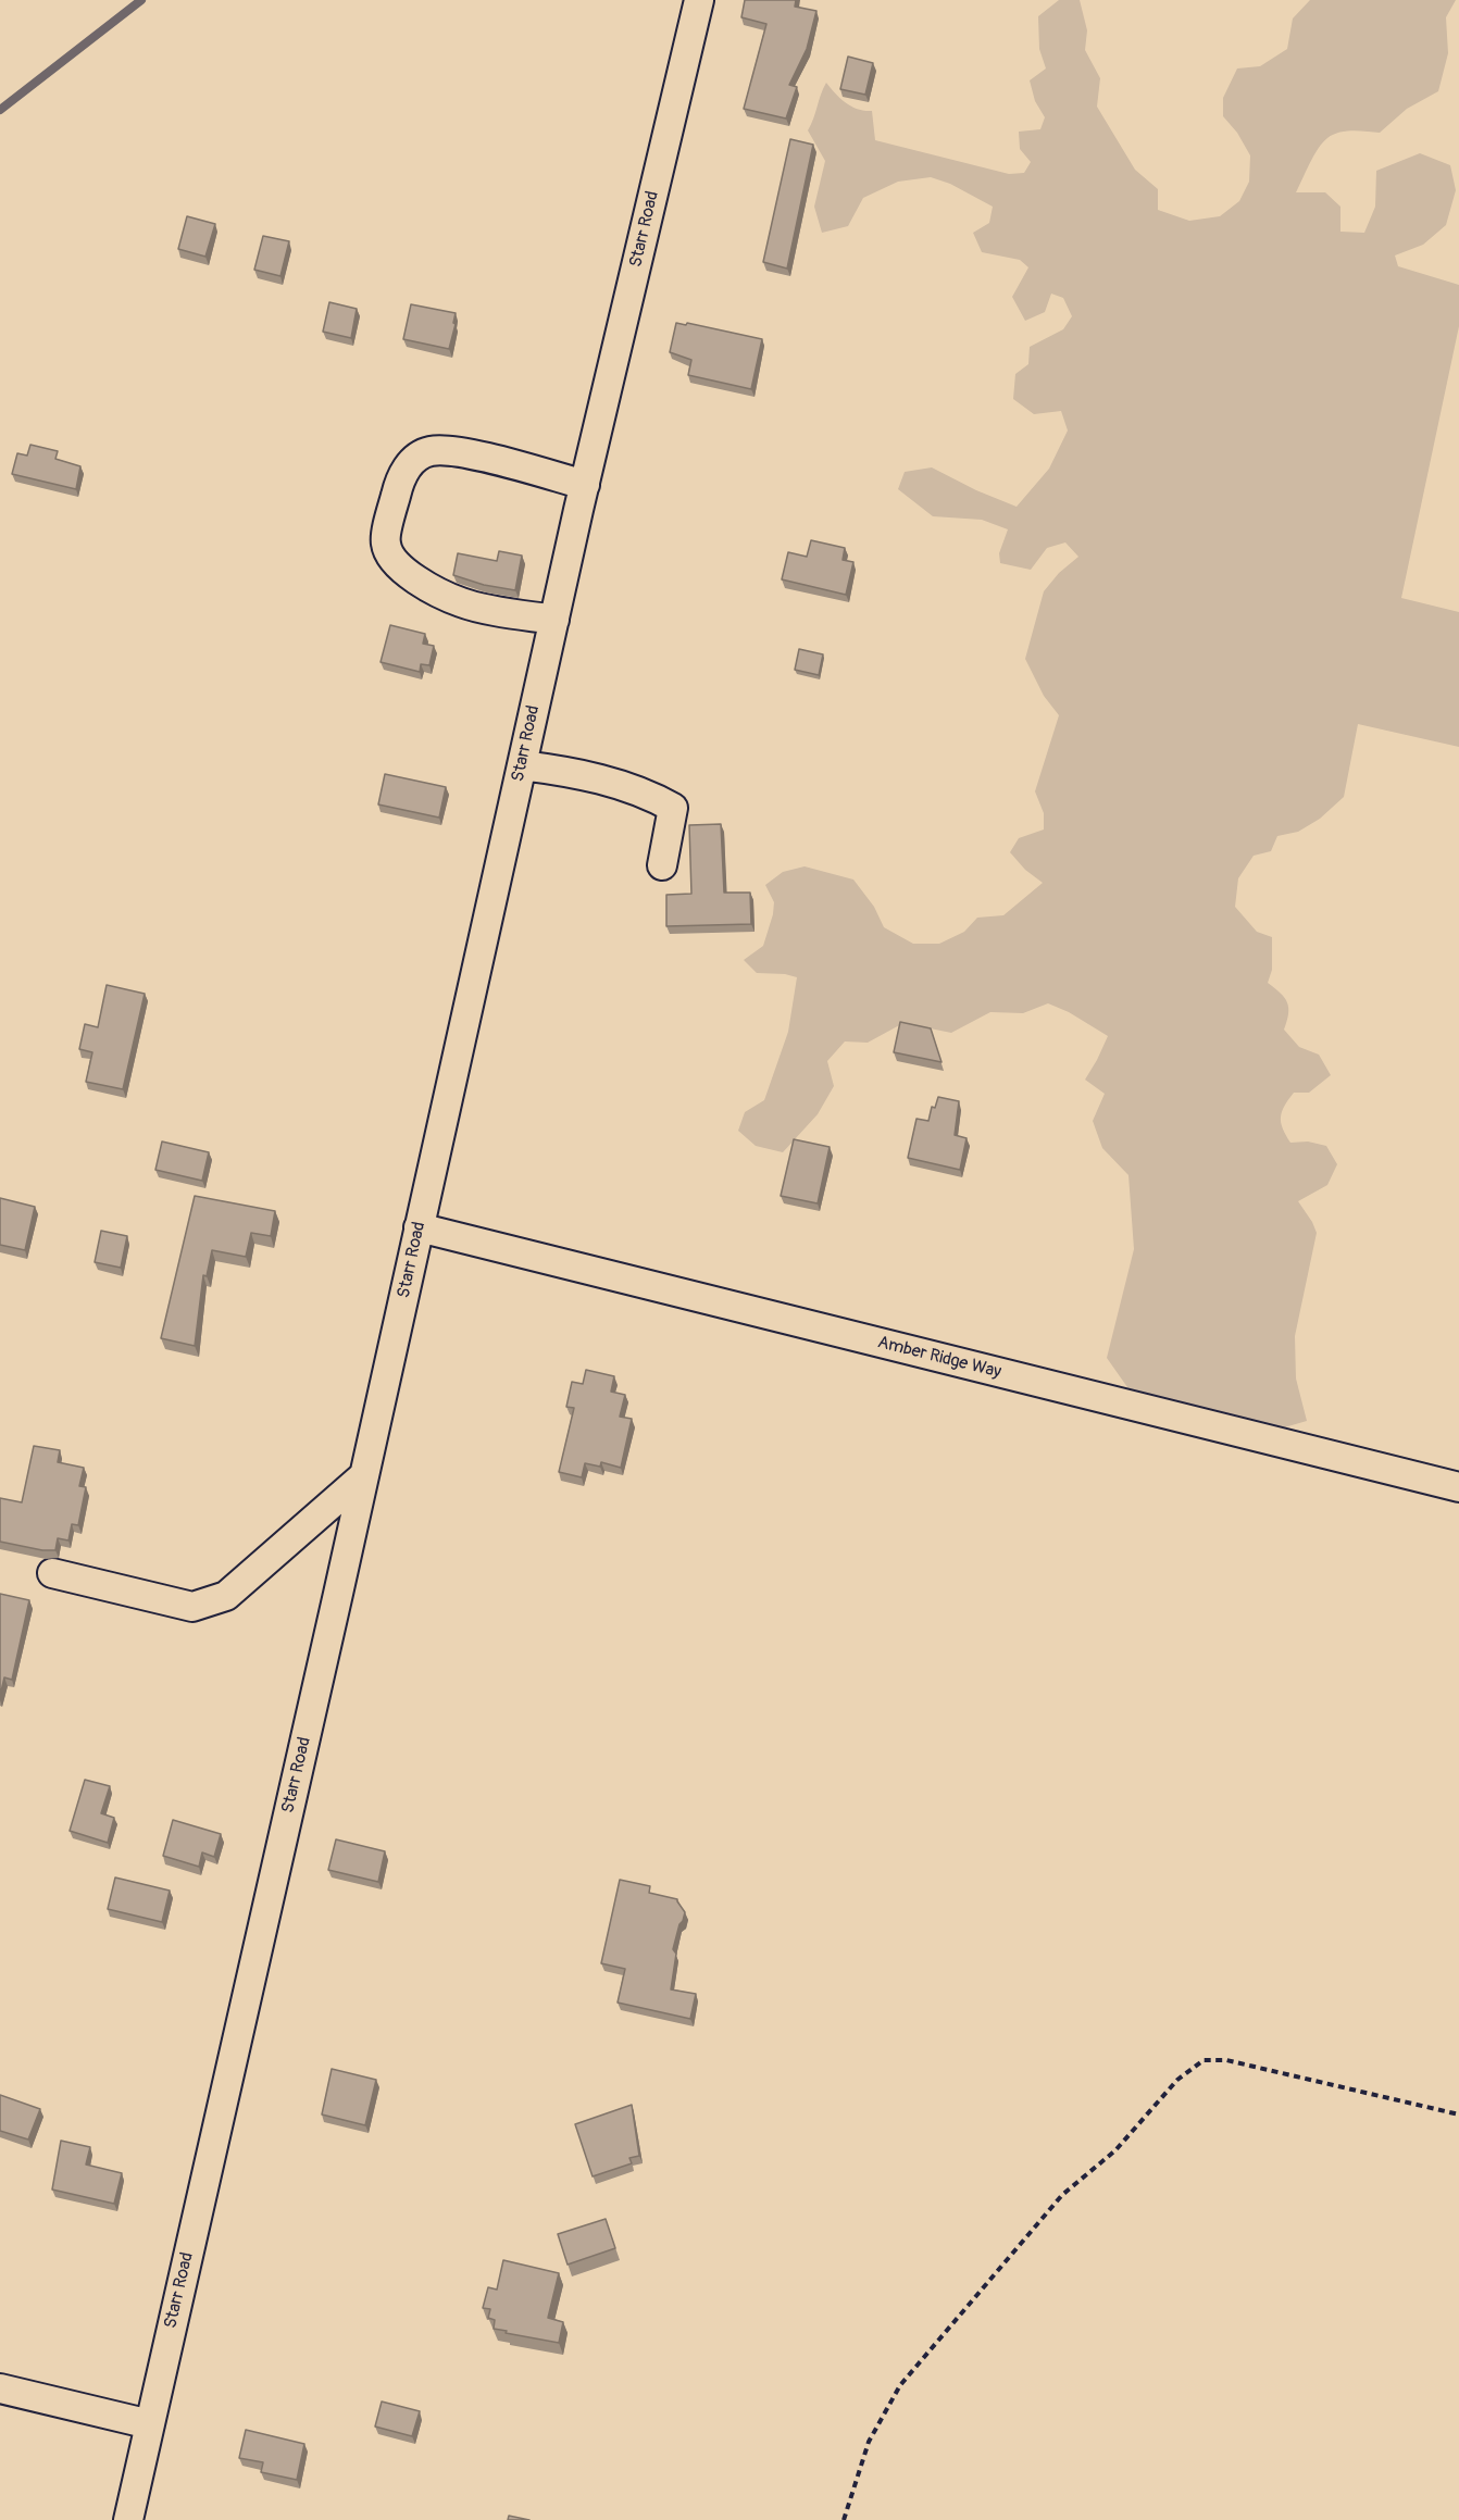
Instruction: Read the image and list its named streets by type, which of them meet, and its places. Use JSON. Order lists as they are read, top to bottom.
{
  "streets": {
    "street": ["Starr Road", "Amber Ridge Way"]
  },
  "crossings": [
    ["Starr Road", "Amber Ridge Way"]
  ]
}
